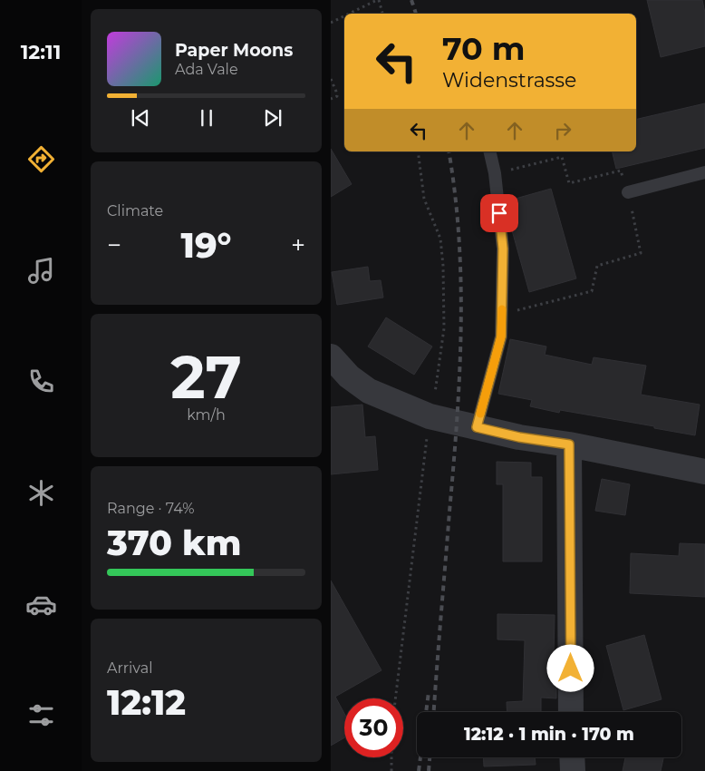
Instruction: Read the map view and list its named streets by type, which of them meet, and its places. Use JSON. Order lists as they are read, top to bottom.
{
  "page": {
    "tabs": "12:11",
    "turn": ["70 m", "Widenstrasse"],
    "song": ["Paper Moons", "Ada Vale"],
    "tile": [
      "Climate",
      ["27", "km/h"],
      ["Range · 74%", "370 km"],
      ["Arrival", "12:12"]
    ],
    "heat": ["−", "19°", "+"],
    "limit": "30",
    "trip": "12:12 · 1 min · 170 m"
  }
}
